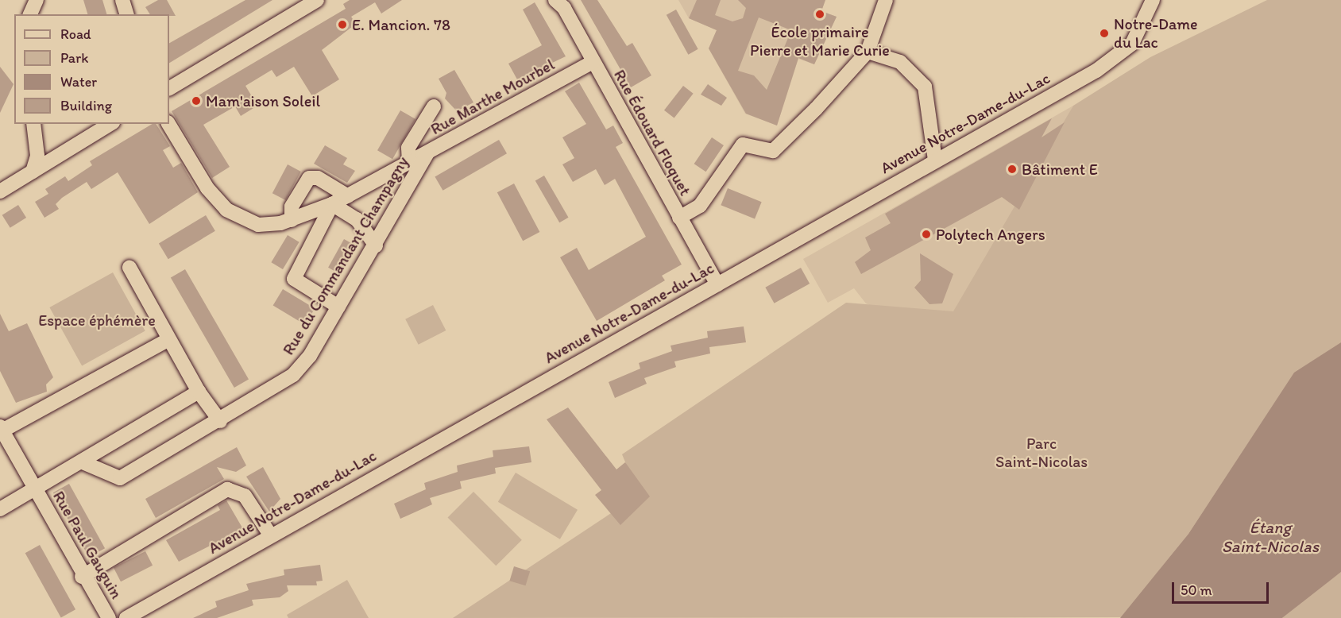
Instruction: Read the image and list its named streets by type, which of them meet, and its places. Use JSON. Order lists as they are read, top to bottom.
{
  "streets": {
    "street": [
      "Rue Marthe Mourbel",
      "Avenue Notre-Dame-du-Lac",
      "Rue Édouard Floquet",
      "Rue du Commandant Champagny",
      "Rue Paul Gauguin"
    ]
  },
  "crossings": [
    ["Rue Marthe Mourbel", "Rue Édouard Floquet"],
    ["Rue Marthe Mourbel", "Rue du Commandant Champagny"],
    ["Avenue Notre-Dame-du-Lac", "Rue Édouard Floquet"]
  ],
  "water": ["Étang Saint-Nicolas"],
  "parks": ["Espace éphémère", "Parc Saint-Nicolas"],
  "places": [
    "École primaire Pierre et Marie Curie",
    "E. Mancion. 78",
    "Notre-Dame du Lac",
    "Mam'aison Soleil",
    "Bâtiment E",
    "Polytech Angers"
  ],
  "legend": [
    "Road",
    "Park",
    "Water",
    "Building"
  ],
  "scale_bar": "50 m"
}
